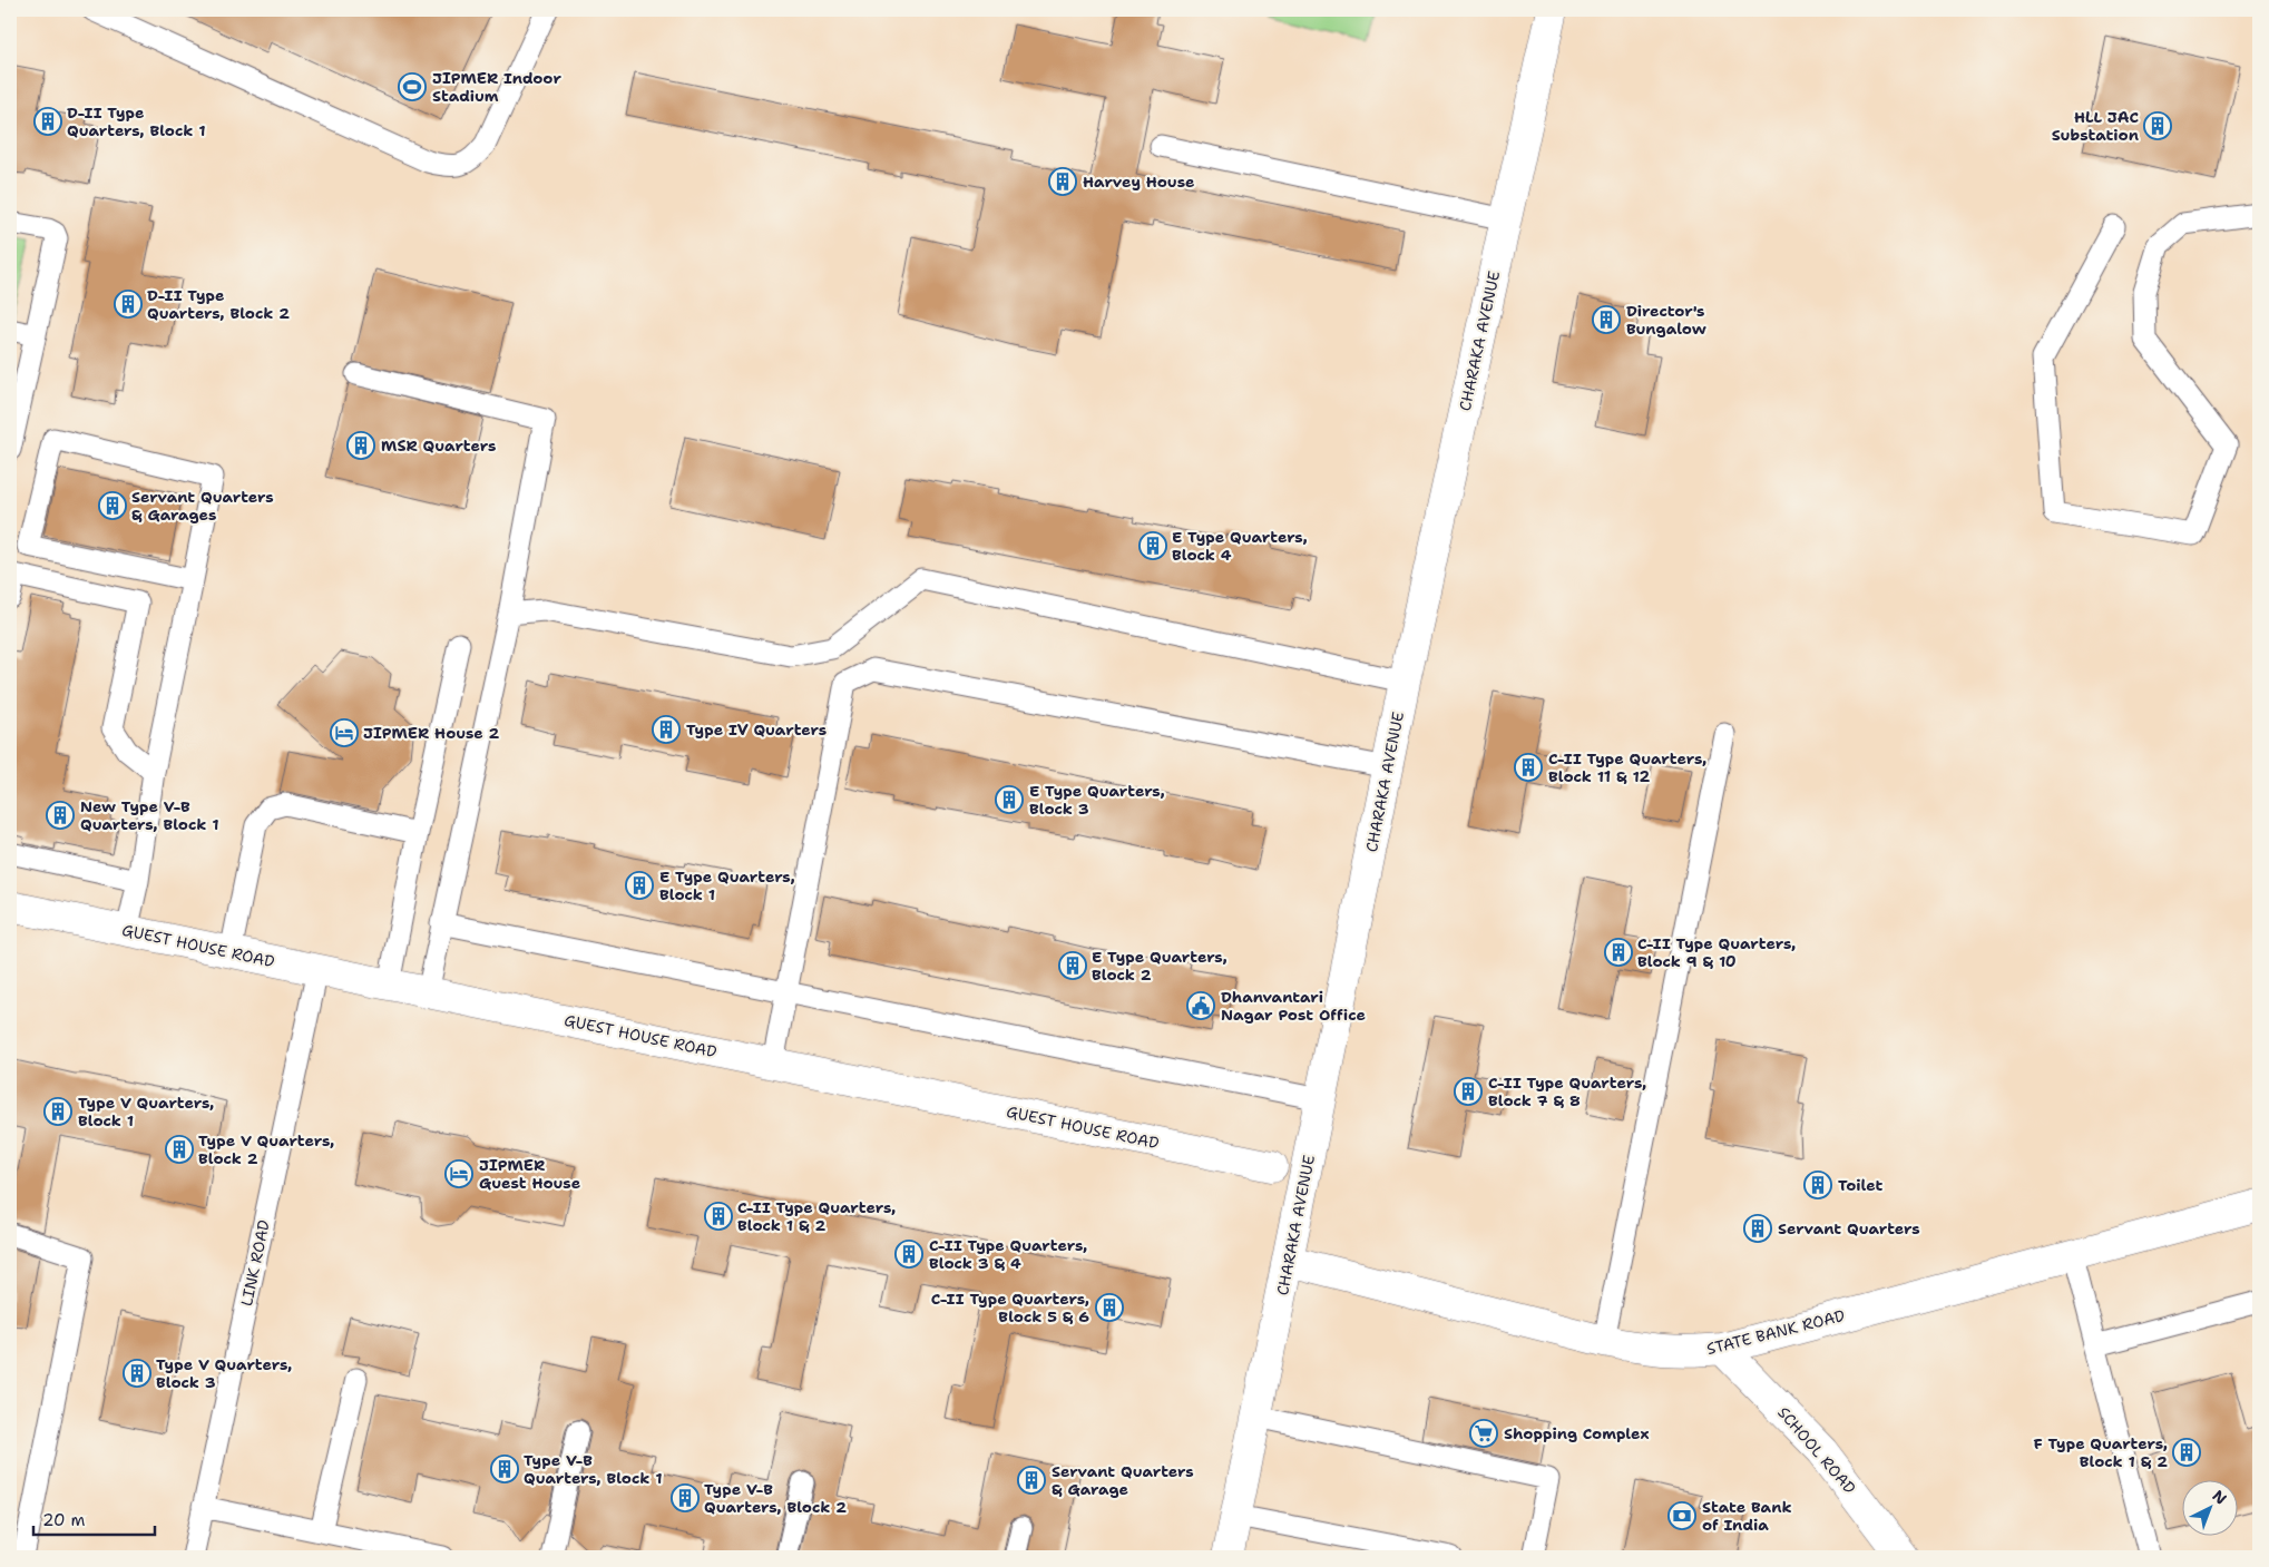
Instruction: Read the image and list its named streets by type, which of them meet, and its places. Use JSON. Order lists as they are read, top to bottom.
{
  "streets": {
    "street": [
      "CHARAKA AVENUE",
      "GUEST HOUSE ROAD",
      "STATE BANK ROAD",
      "SCHOOL ROAD"
    ],
    "lane": ["LINK ROAD"]
  },
  "crossings": [
    ["CHARAKA AVENUE", "GUEST HOUSE ROAD"],
    ["CHARAKA AVENUE", "STATE BANK ROAD"],
    ["GUEST HOUSE ROAD", "LINK ROAD"],
    ["STATE BANK ROAD", "SCHOOL ROAD"]
  ],
  "places": {
    "sports": ["JIPMER Indoor Stadium"],
    "building": [
      "D-II Type Quarters, Block 1",
      "HLL JAC Substation",
      "Harvey House",
      "D-II Type Quarters, Block 2",
      "Director's Bungalow",
      "MSR Quarters",
      "Servant Quarters & Garages",
      "E Type Quarters, Block 4",
      "Type IV Quarters",
      "C-II Type Quarters, Block 11 & 12",
      "E Type Quarters, Block 3",
      "New Type V-B Quarters, Block 1",
      "E Type Quarters, Block 1",
      "C-II Type Quarters, Block 9 & 10",
      "E Type Quarters, Block 2",
      "C-II Type Quarters, Block 7 & 8",
      "Type V Quarters, Block 1",
      "Type V Quarters, Block 2",
      "Toilet",
      "C-II Type Quarters, Block 1 & 2",
      "Servant Quarters",
      "C-II Type Quarters, Block 3 & 4",
      "C-II Type Quarters, Block 5 & 6",
      "Type V Quarters, Block 3",
      "F Type Quarters, Block 1 & 2",
      "Type V-B Quarters, Block 1",
      "Servant Quarters & Garage",
      "Type V-B Quarters, Block 2"
    ],
    "hotel": ["JIPMER House 2", "JIPMER Guest House"],
    "public building": ["Dhanvantari Nagar Post Office"],
    "supermarket": ["Shopping Complex"],
    "bank": ["State Bank of India"]
  },
  "scale_bar": "20 m",
  "north": "top right"
}
